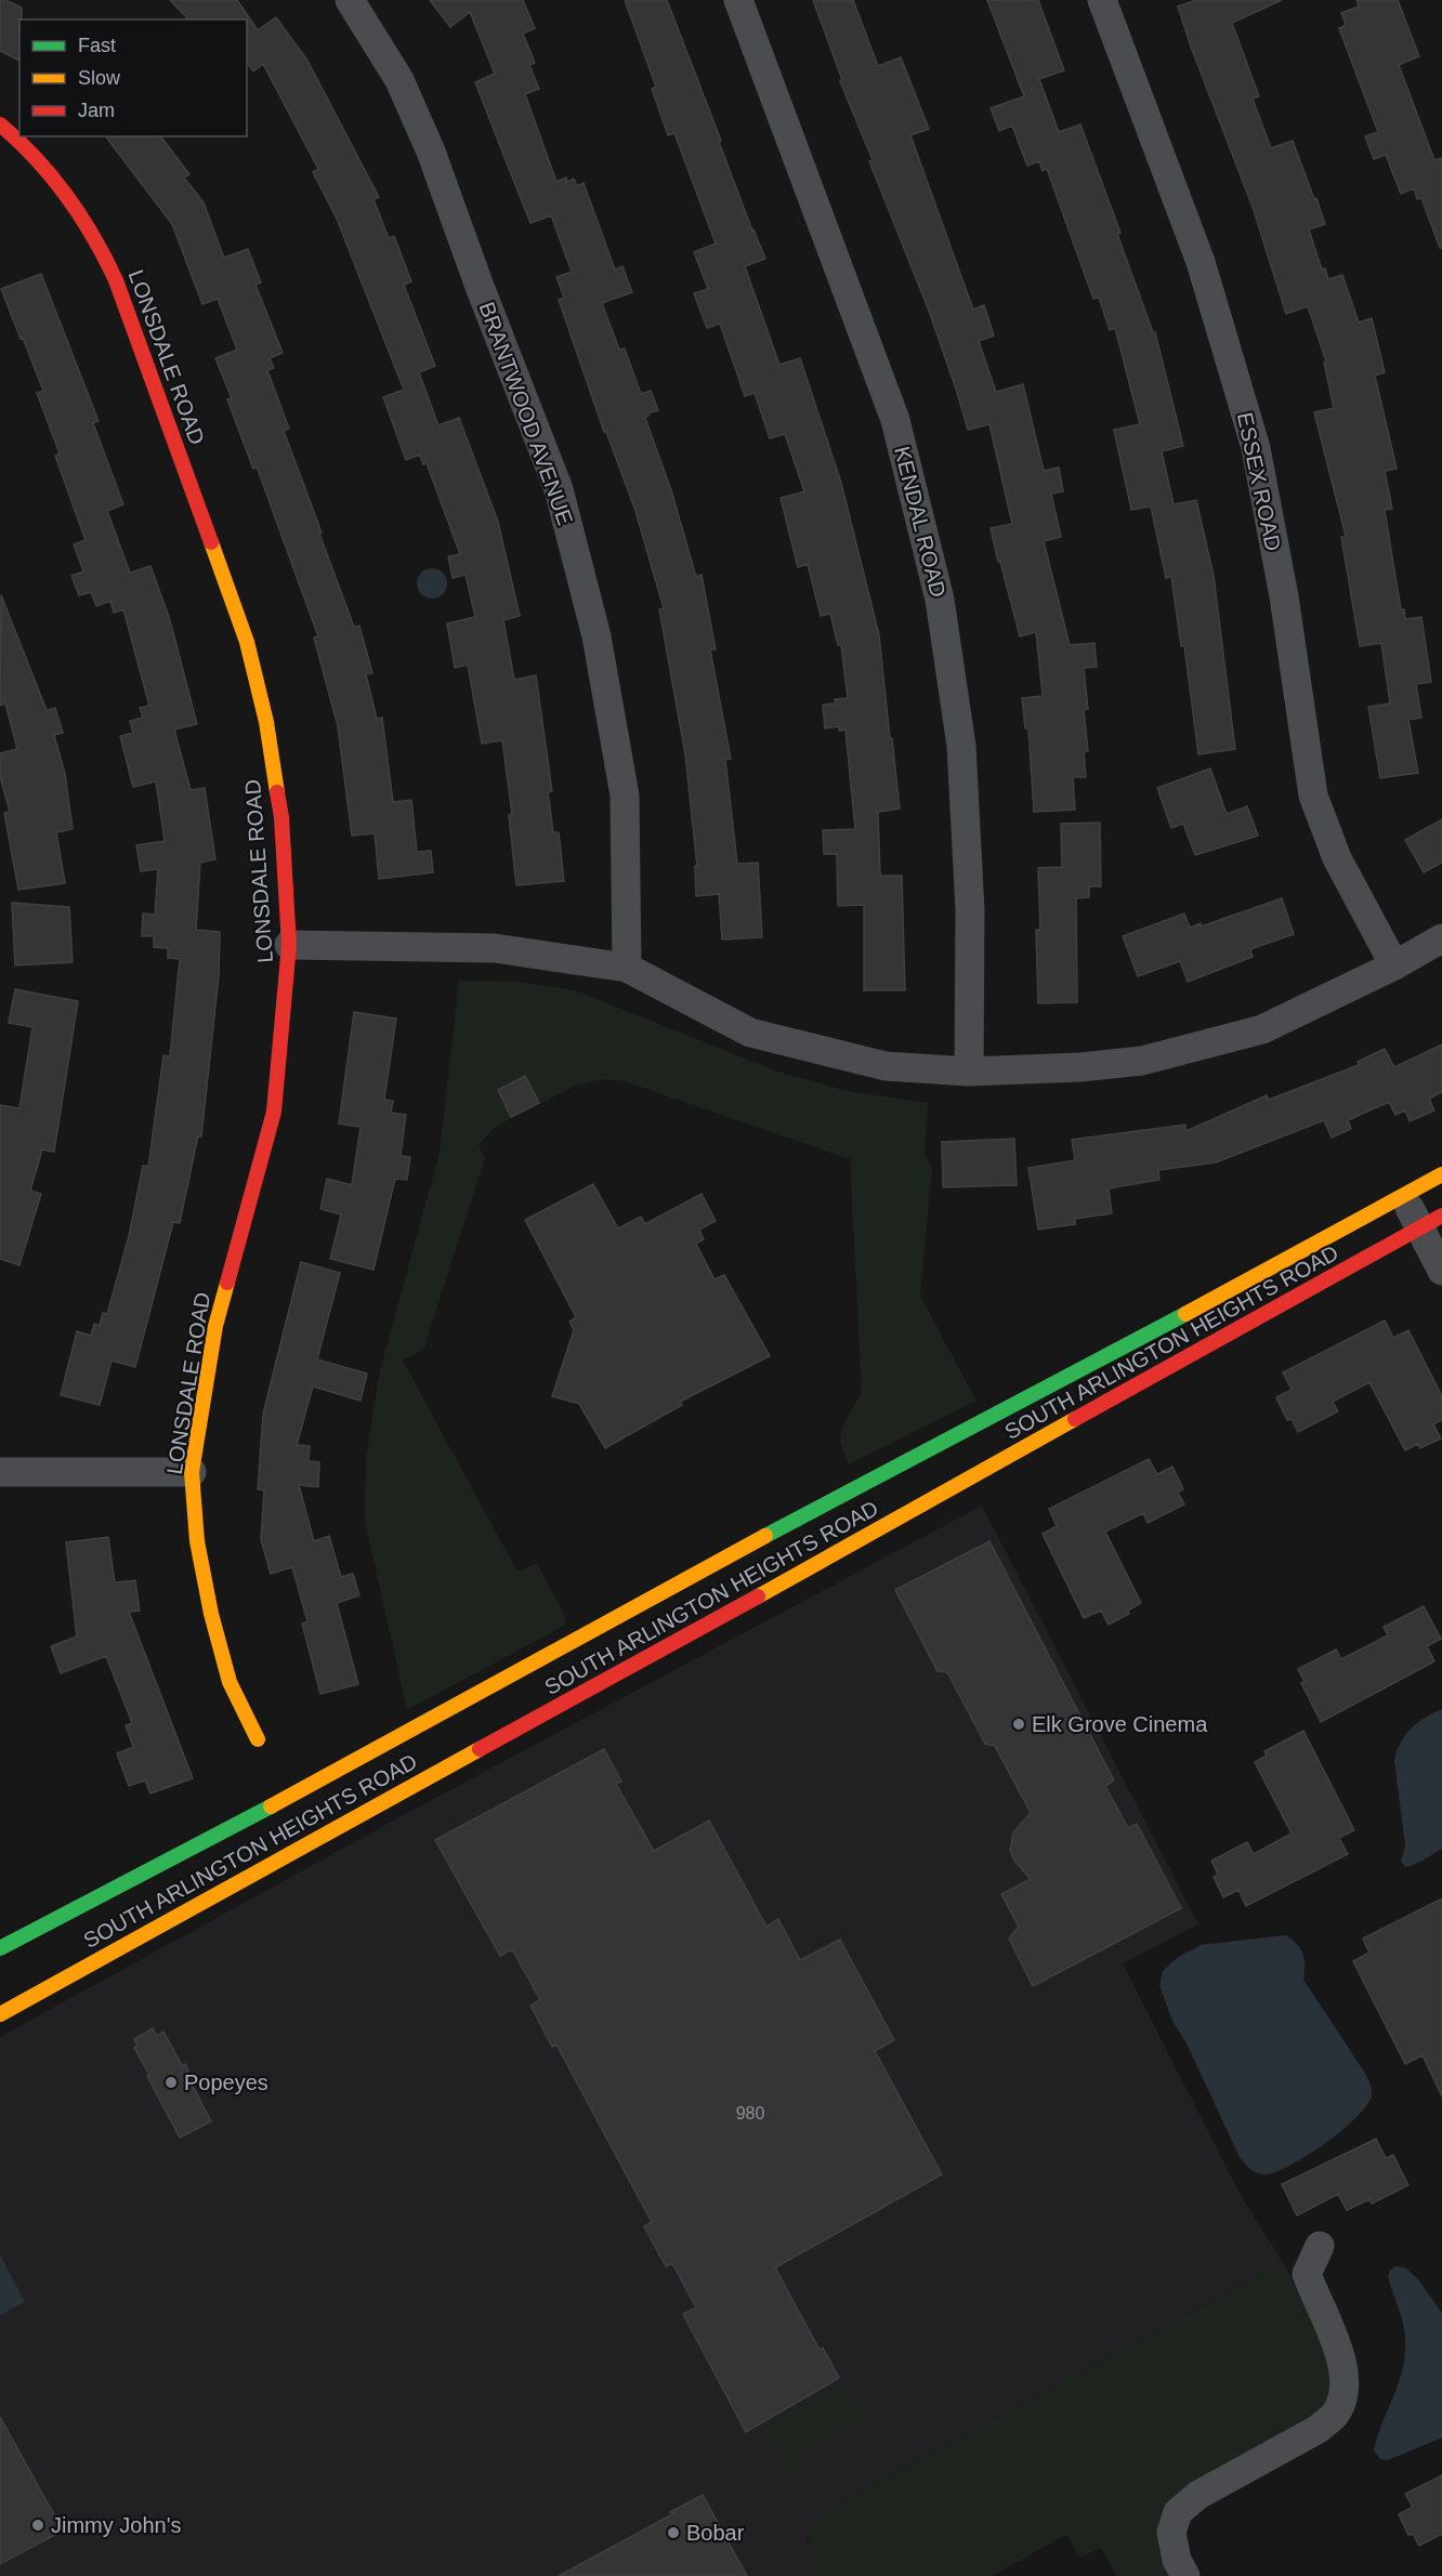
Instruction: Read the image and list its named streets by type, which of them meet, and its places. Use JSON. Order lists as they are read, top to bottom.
{
  "streets": {
    "main road": ["LONSDALE ROAD", "SOUTH ARLINGTON HEIGHTS ROAD"],
    "street": ["BRANTWOOD AVENUE", "ESSEX ROAD", "KENDAL ROAD"]
  },
  "places": [
    "Elk Grove Cinema",
    "Popeyes",
    "Jimmy John's",
    "Bobar"
  ],
  "house_numbers": ["980"],
  "legend": ["Fast", "Slow", "Jam"]
}
